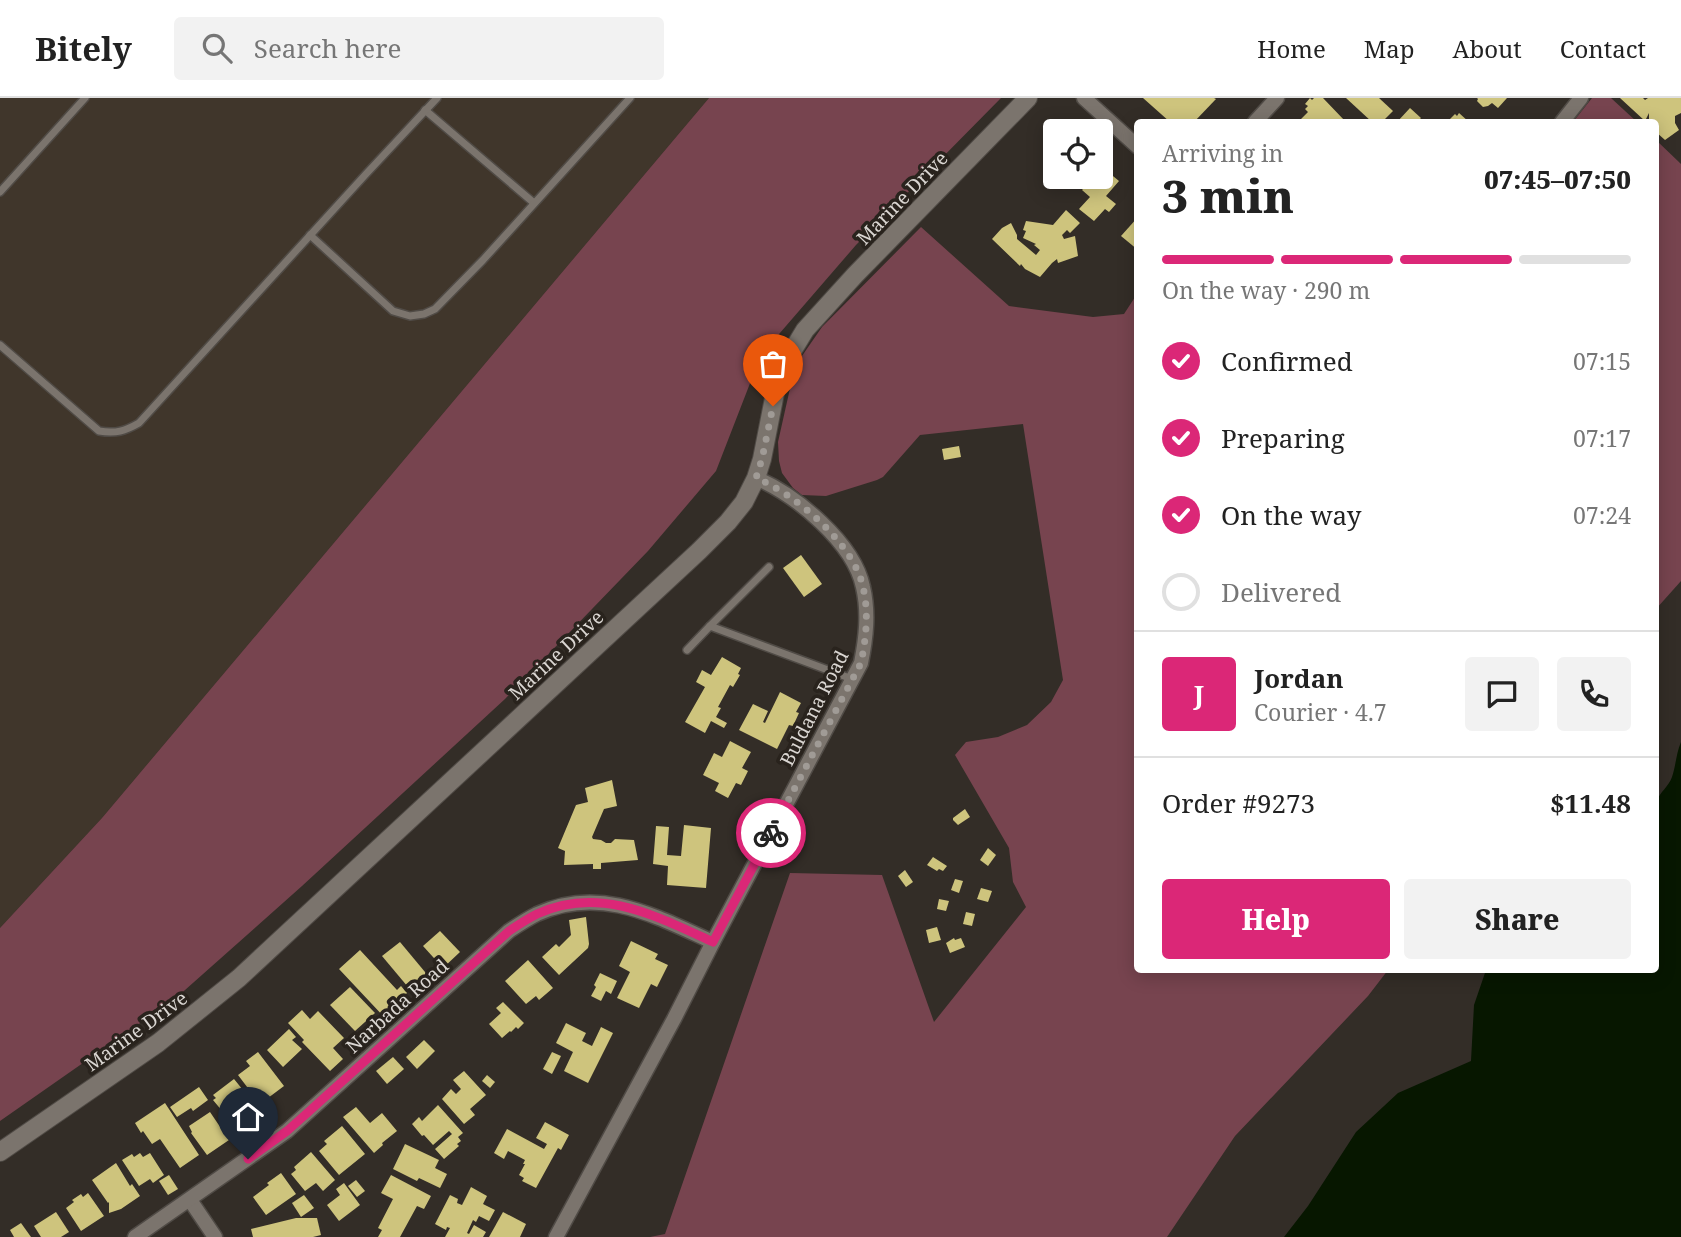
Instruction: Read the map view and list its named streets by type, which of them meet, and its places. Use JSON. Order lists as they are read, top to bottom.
{
  "streets": {
    "street": ["Marine Drive", "Buldana Road", "Narbada Road"]
  },
  "crossings": [
    ["Marine Drive", "Buldana Road"],
    ["Buldana Road", "Narbada Road"]
  ],
  "page": {
    "header": "Bitely",
    "search": "Search here",
    "nav": [
      "Home",
      "Map",
      "About",
      "Contact"
    ],
    "heading": ["3 min", "Arriving in", "07:45–07:50"],
    "panel": [
      "Jordan",
      "Courier · 4.7",
      "Order #9273",
      "$11.48"
    ],
    "bar": "On the way · 290 m",
    "list": [
      ["Confirmed", "07:15"],
      ["Preparing", "07:17"],
      ["On the way", "07:24"],
      "Delivered"
    ],
    "round": "J",
    "buttons": ["Help", "Share"]
  }
}
